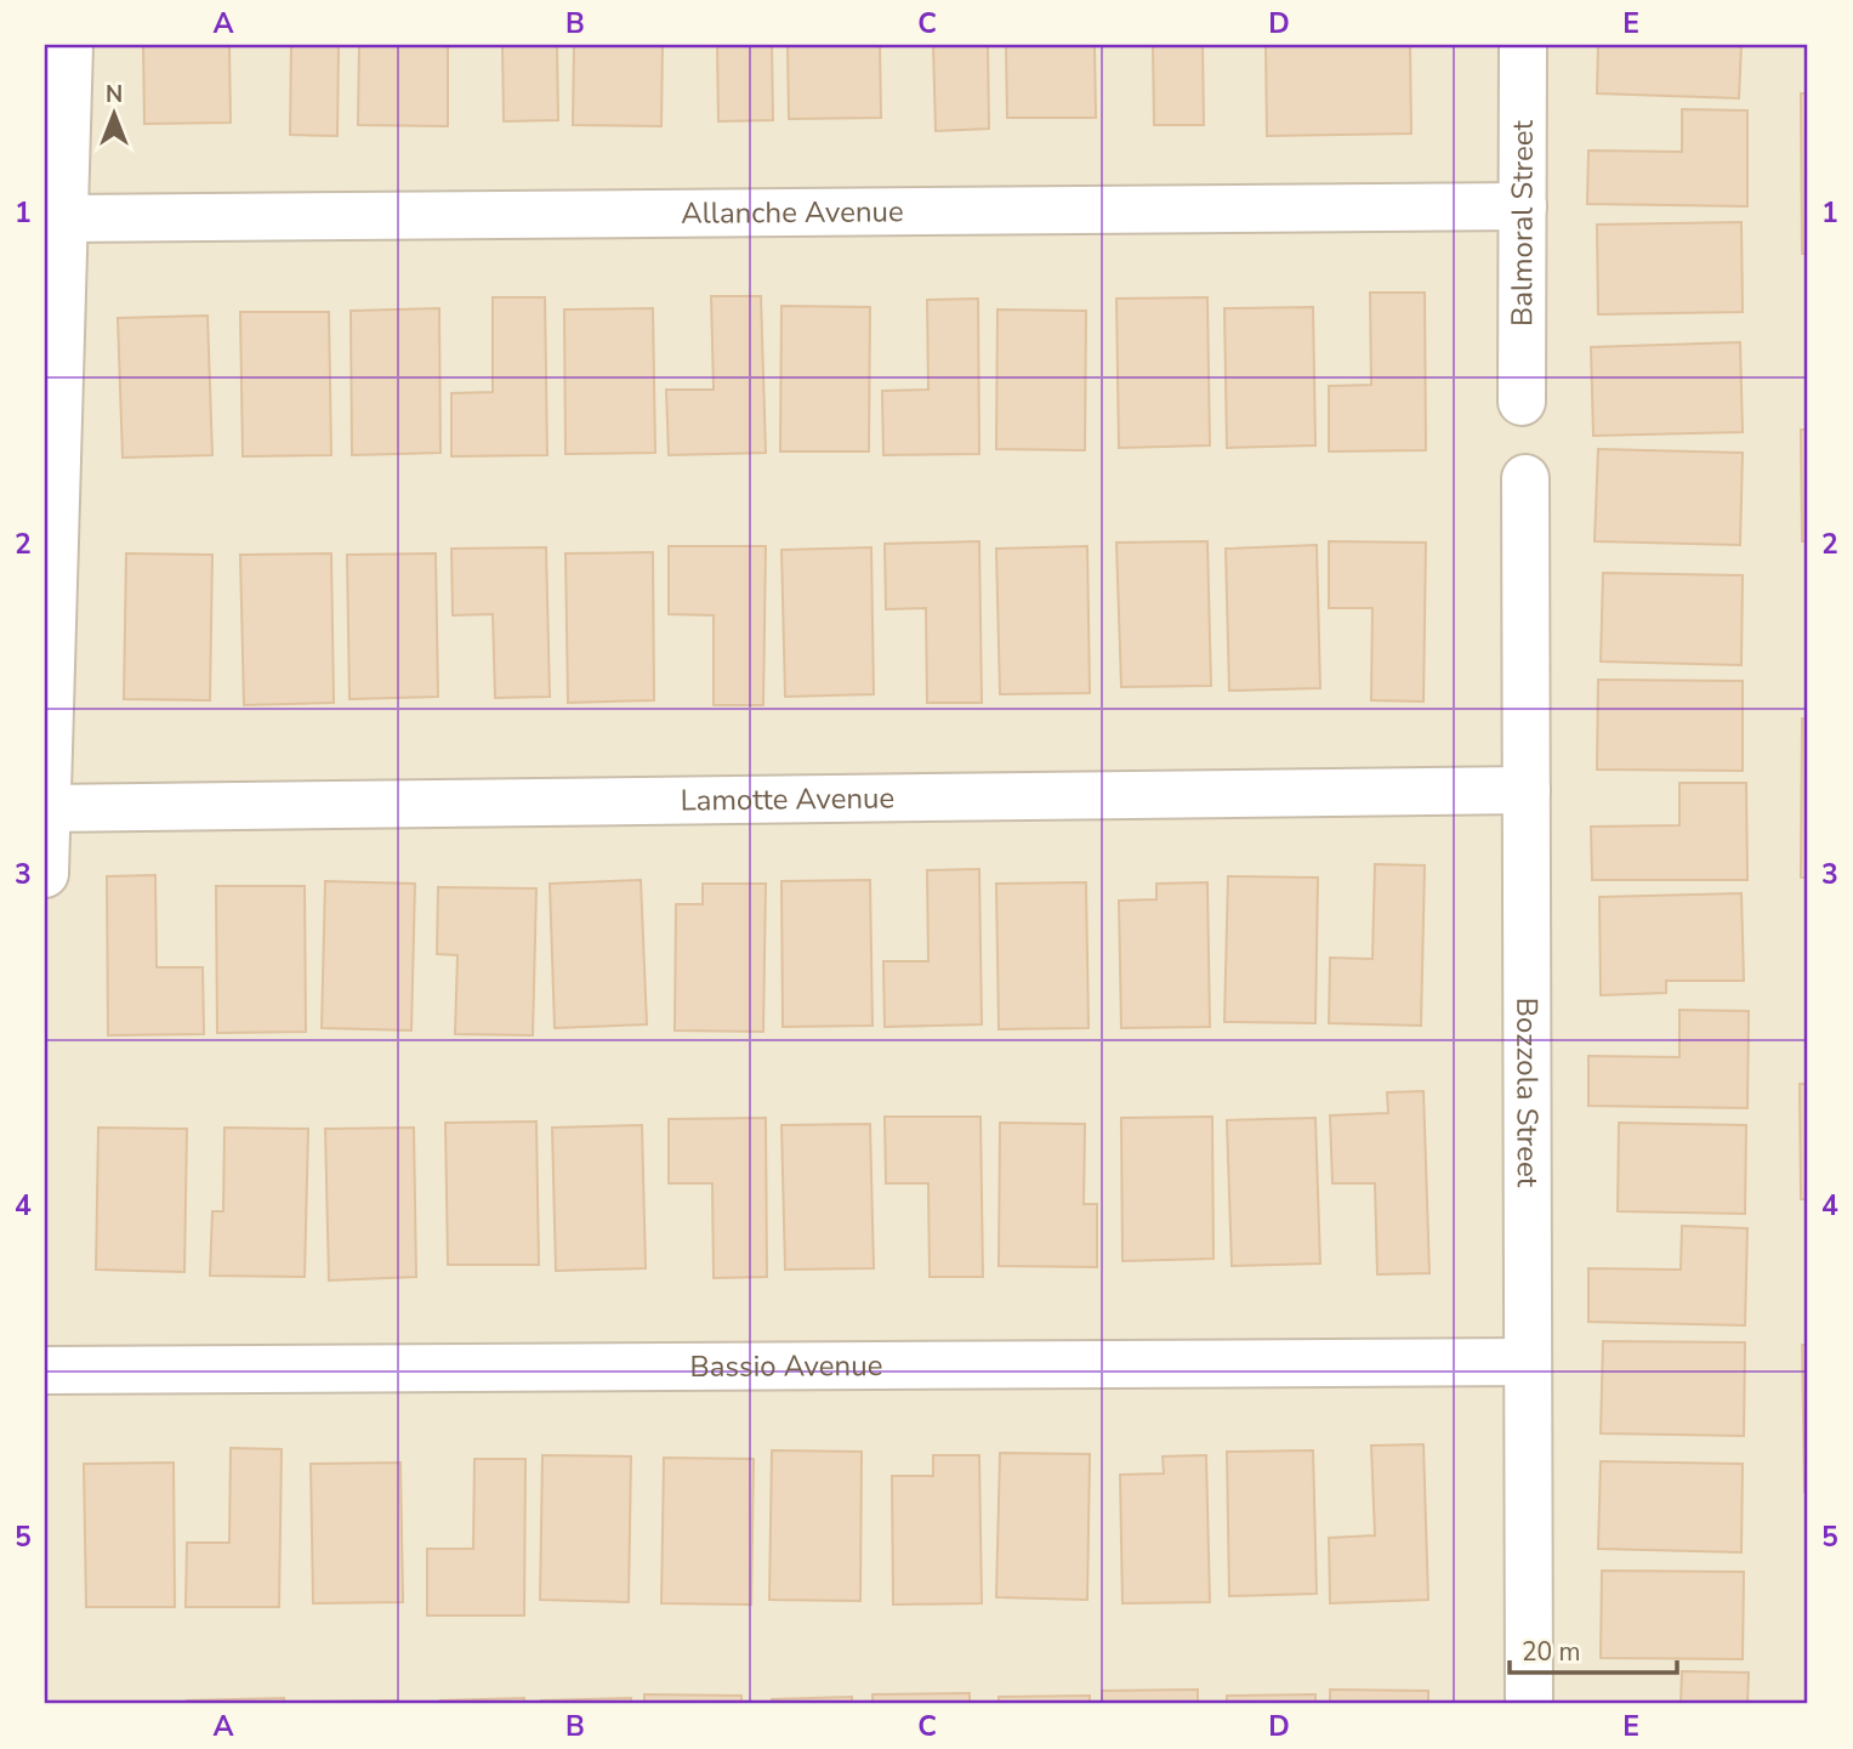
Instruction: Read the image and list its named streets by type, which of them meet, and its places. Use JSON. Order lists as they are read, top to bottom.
{
  "streets": {
    "street": [
      "Allanche Avenue",
      "Balmoral Street",
      "Lamotte Avenue",
      "Bozzola Street",
      "Bassio Avenue"
    ]
  },
  "crossings": [
    ["Allanche Avenue", "Balmoral Street"],
    ["Lamotte Avenue", "Bozzola Street"],
    ["Bozzola Street", "Bassio Avenue"]
  ],
  "scale_bar": "20 m",
  "north": "top",
  "grid": {
    "columns": [
      "A",
      "B",
      "C",
      "D",
      "E"
    ],
    "rows": [
      "1",
      "2",
      "3",
      "4",
      "5"
    ]
  }
}
